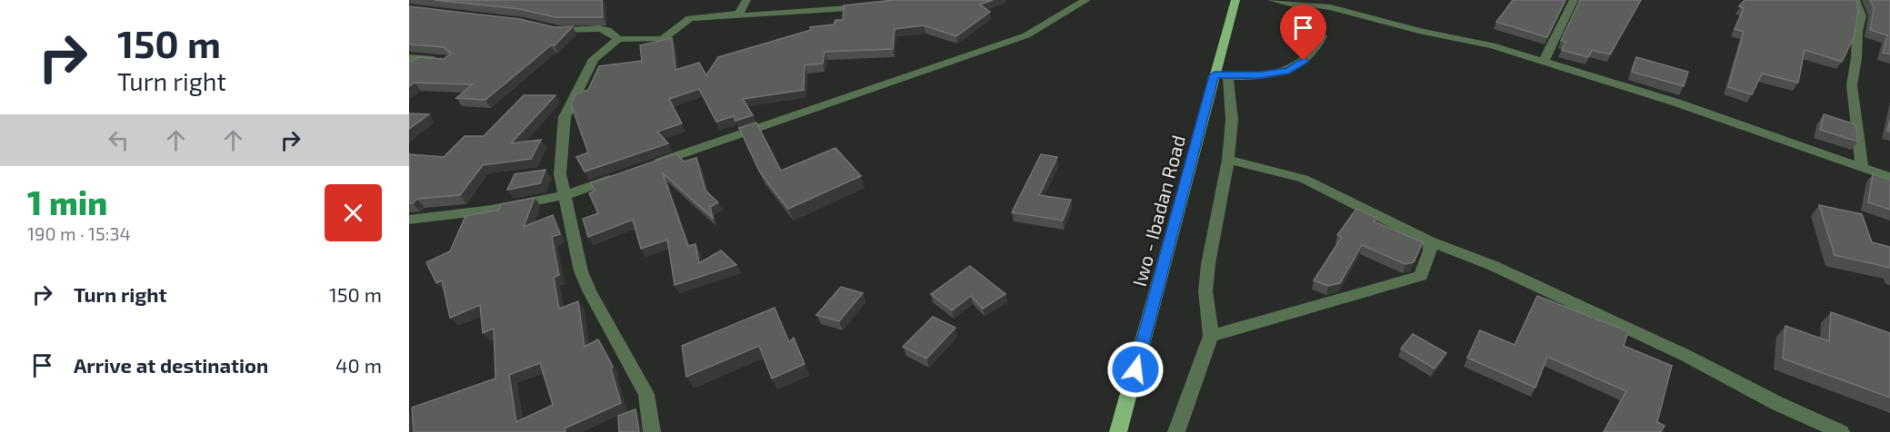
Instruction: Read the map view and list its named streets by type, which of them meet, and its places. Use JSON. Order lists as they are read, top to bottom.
{
  "streets": {
    "main road": ["Iwo - Ibadan Road"]
  },
  "page": {
    "turn": ["150 m", "Turn right"],
    "heading": ["1 min", "190 m · 15:34"],
    "list": [
      {
        "name": "Turn right",
        "value": "150 m"
      },
      {
        "name": "Arrive at destination",
        "value": "40 m"
      }
    ]
  }
}
